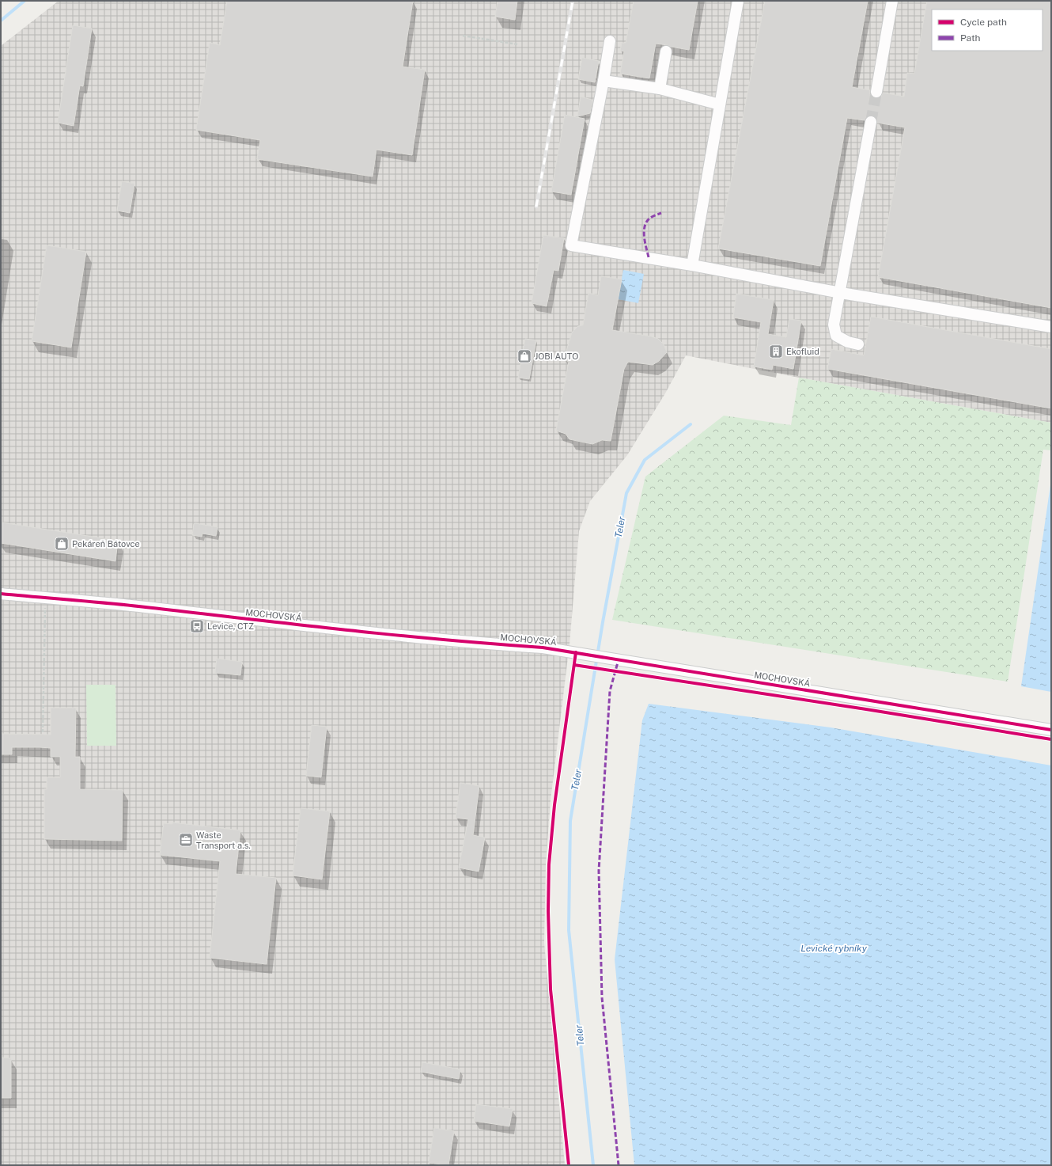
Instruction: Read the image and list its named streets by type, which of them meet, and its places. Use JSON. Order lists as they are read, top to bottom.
{
  "streets": {
    "street": ["MOCHOVSKÁ"]
  },
  "water": ["Teler", "Levické rybníky"],
  "places": {
    "building": ["Ekofluid"],
    "shop": ["JOBI AUTO", "Pekáreň Bátovce"],
    "bus stop": ["Levice, CTZ"],
    "office": ["Waste Transport a.s."]
  },
  "legend": ["Cycle path", "Path"]
}
